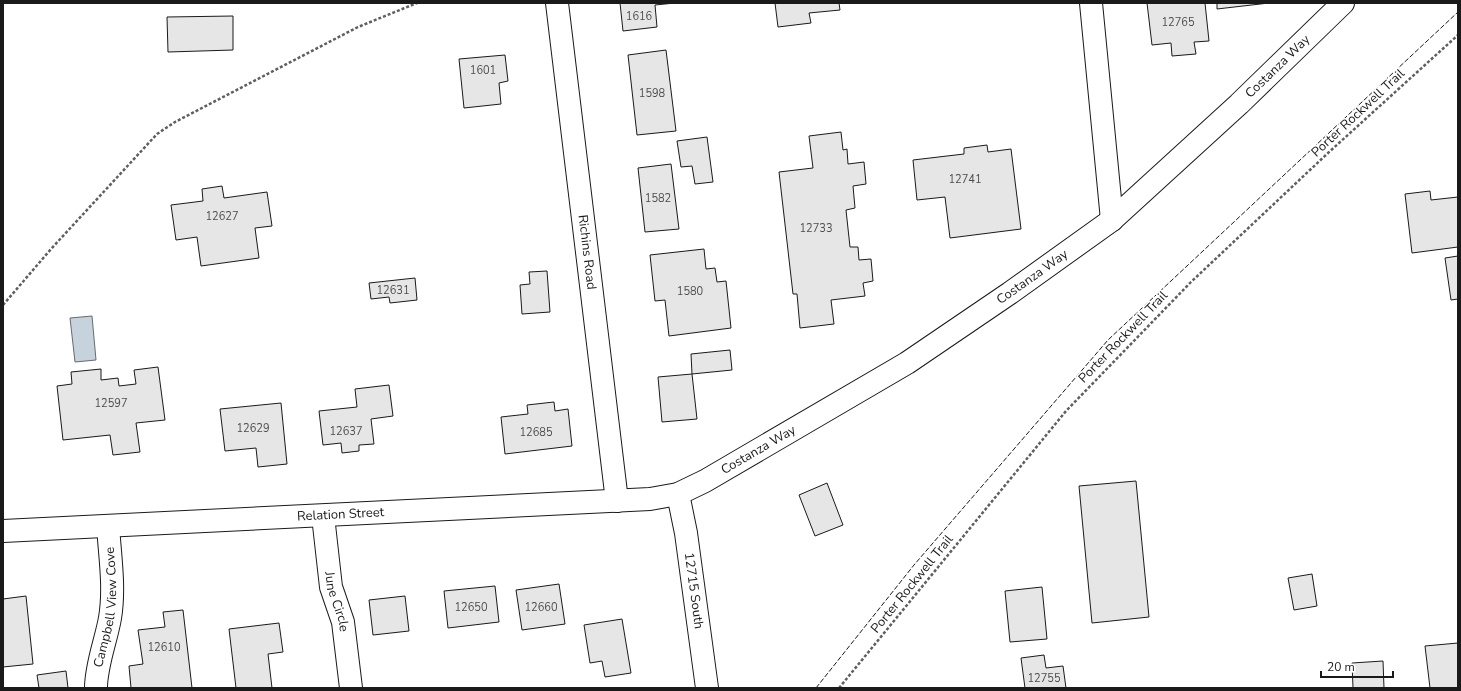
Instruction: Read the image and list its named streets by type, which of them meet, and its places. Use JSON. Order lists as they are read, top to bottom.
{
  "streets": {
    "street": [
      "Costanza Way",
      "Richins Road",
      "Relation Street",
      "12715 South",
      "June Circle",
      "Campbell View Cove"
    ],
    "path": ["Porter Rockwell Trail"]
  },
  "crossings": [
    ["Costanza Way", "Relation Street"],
    ["Costanza Way", "12715 South"],
    ["Richins Road", "Relation Street"],
    ["Relation Street", "12715 South"],
    ["Relation Street", "June Circle"],
    ["Relation Street", "Campbell View Cove"]
  ],
  "house_numbers": [
    "1616",
    "12765",
    "1601",
    "1598",
    "12741",
    "1582",
    "12627",
    "12733",
    "12631",
    "1580",
    "12597",
    "12629",
    "12637",
    "12685",
    "12650",
    "12660",
    "12610",
    "12755"
  ],
  "scale_bar": "20 m"
}
